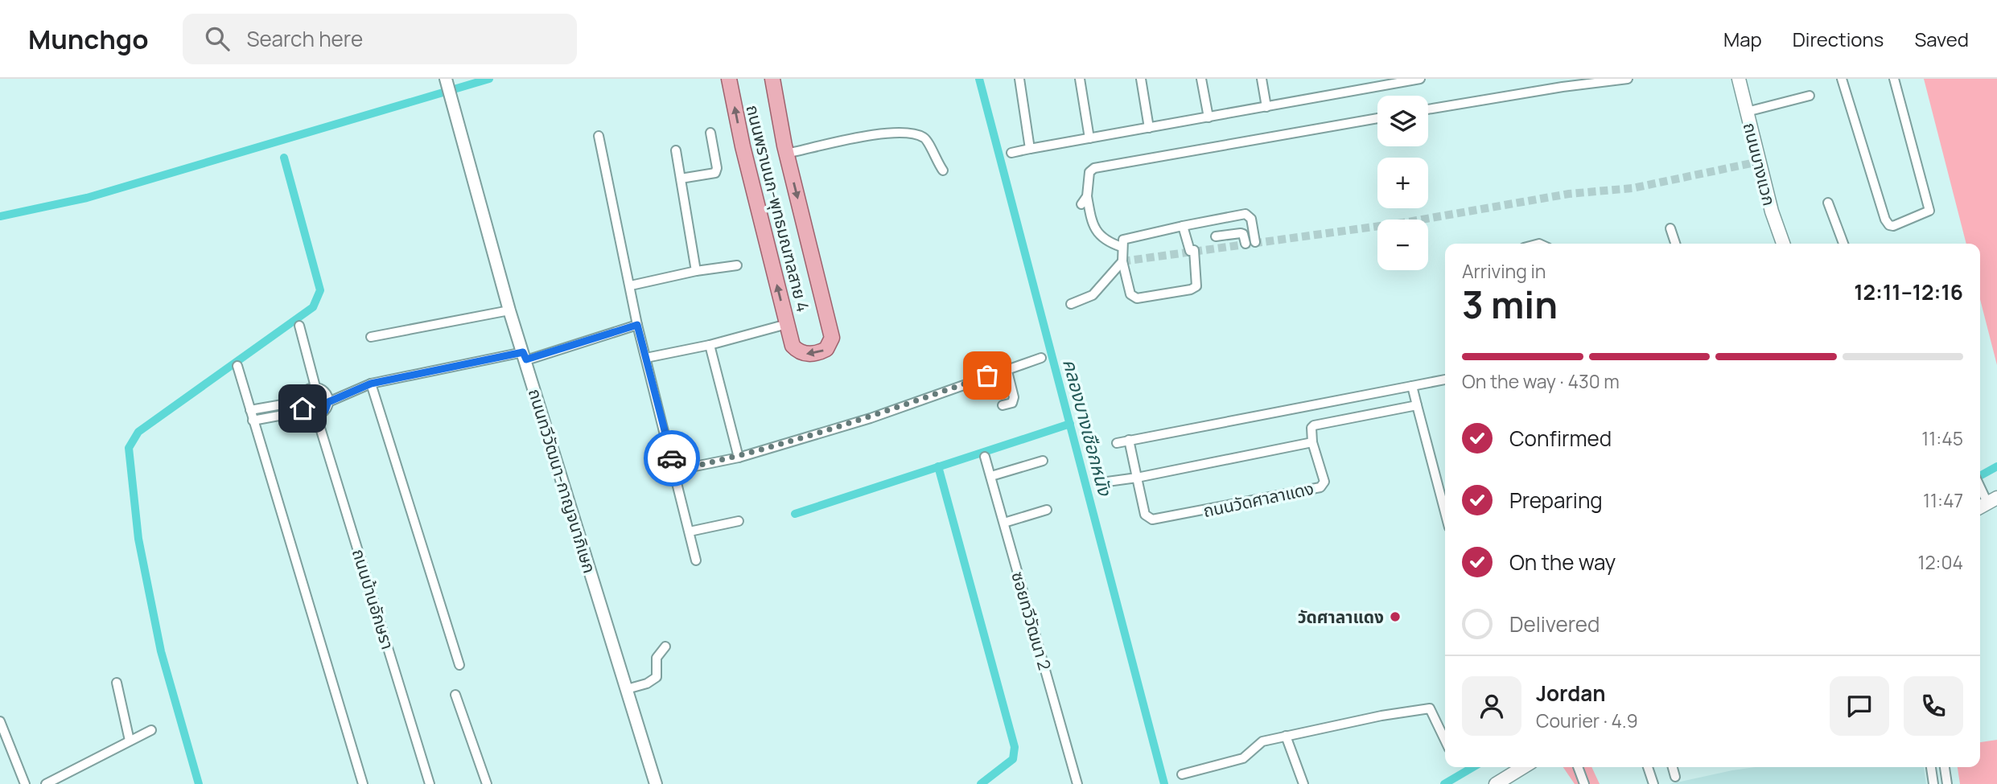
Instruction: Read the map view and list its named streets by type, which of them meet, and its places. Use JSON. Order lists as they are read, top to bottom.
{
  "streets": {
    "main road": ["ถนนบางแวก", "ถนนพรานนก-พุทธมณฑลสาย 4"],
    "street": [
      "ถนนทวีวัฒนา-กาญจนาภิเษก",
      "ถนนวัดศาลาแดง",
      "ถนนบ้านอักษรา",
      "ซอยทวีวัฒนา 2"
    ]
  },
  "water": ["คลองบางเชือกหนัง"],
  "places": ["วัดศาลาแดง"],
  "page": {
    "header": "Munchgo",
    "search": "Search here",
    "nav": ["Map", "Directions", "Saved"],
    "map_buttons": ["+", "−"],
    "heading": ["3 min", "Arriving in", "12:11–12:16"],
    "panel": ["Jordan", "Courier · 4.9"],
    "bar": "On the way · 430 m",
    "list": [
      ["Confirmed", "11:45"],
      ["Preparing", "11:47"],
      ["On the way", "12:04"],
      "Delivered"
    ]
  }
}
